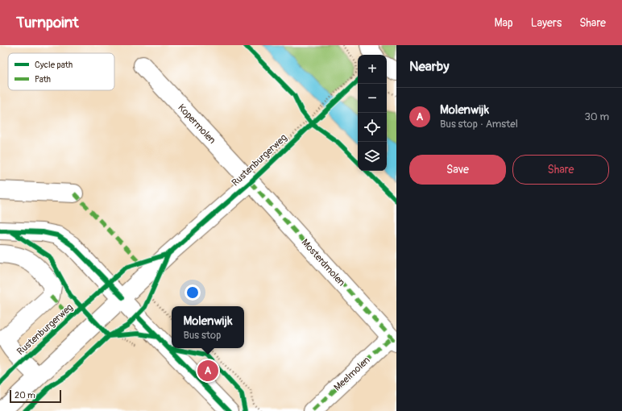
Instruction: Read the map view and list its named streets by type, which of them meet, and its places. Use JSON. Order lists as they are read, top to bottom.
{
  "streets": {
    "street": [
      "Kopermolen",
      "Rustenburgerweg",
      "Mosterdmolen",
      "Meelmolen"
    ]
  },
  "crossings": [
    ["Kopermolen", "Rustenburgerweg"],
    ["Kopermolen", "Mosterdmolen"],
    ["Rustenburgerweg", "Mosterdmolen"],
    ["Mosterdmolen", "Meelmolen"]
  ],
  "legend": ["Cycle path", "Path"],
  "scale_bar": "20 m",
  "page": {
    "header": "Turnpoint",
    "nav": ["Map", "Layers", "Share"],
    "heading": "Nearby",
    "map_buttons": ["+", "−"],
    "list": [
      {
        "mark": "A",
        "name": "Molenwijk",
        "note": "Bus stop · Amstel",
        "value": "30 m"
      }
    ],
    "buttons": ["Save", "Share"],
    "popup": ["Molenwijk", "Bus stop"],
    "pins": "A",
    "scale": "20 m"
  }
}
